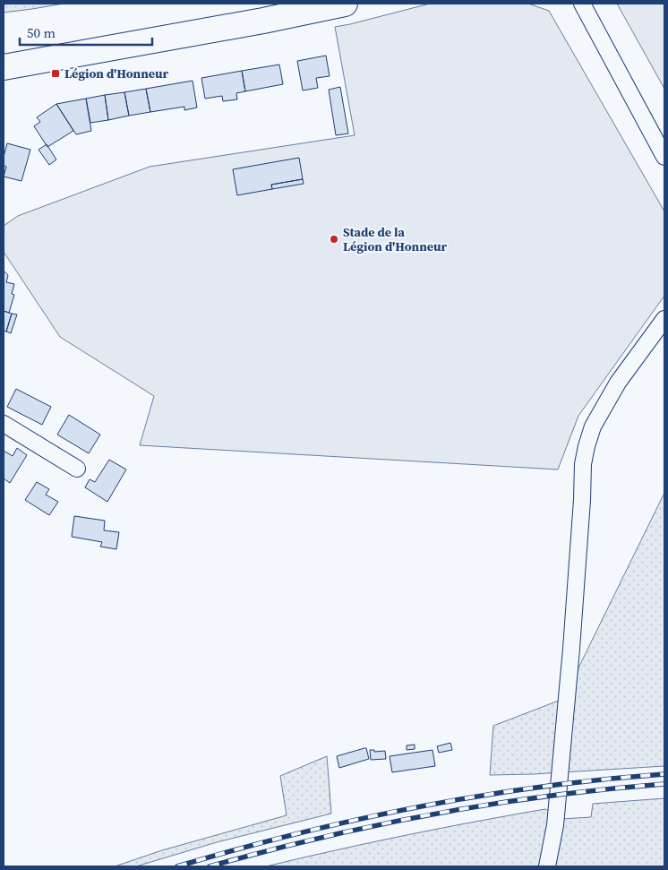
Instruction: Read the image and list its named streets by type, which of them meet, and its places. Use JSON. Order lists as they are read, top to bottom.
{
  "places": {
    "transit": ["Légion d'Honneur"],
    "other": ["Stade de la Légion d'Honneur"]
  },
  "scale_bar": "50 m"
}
